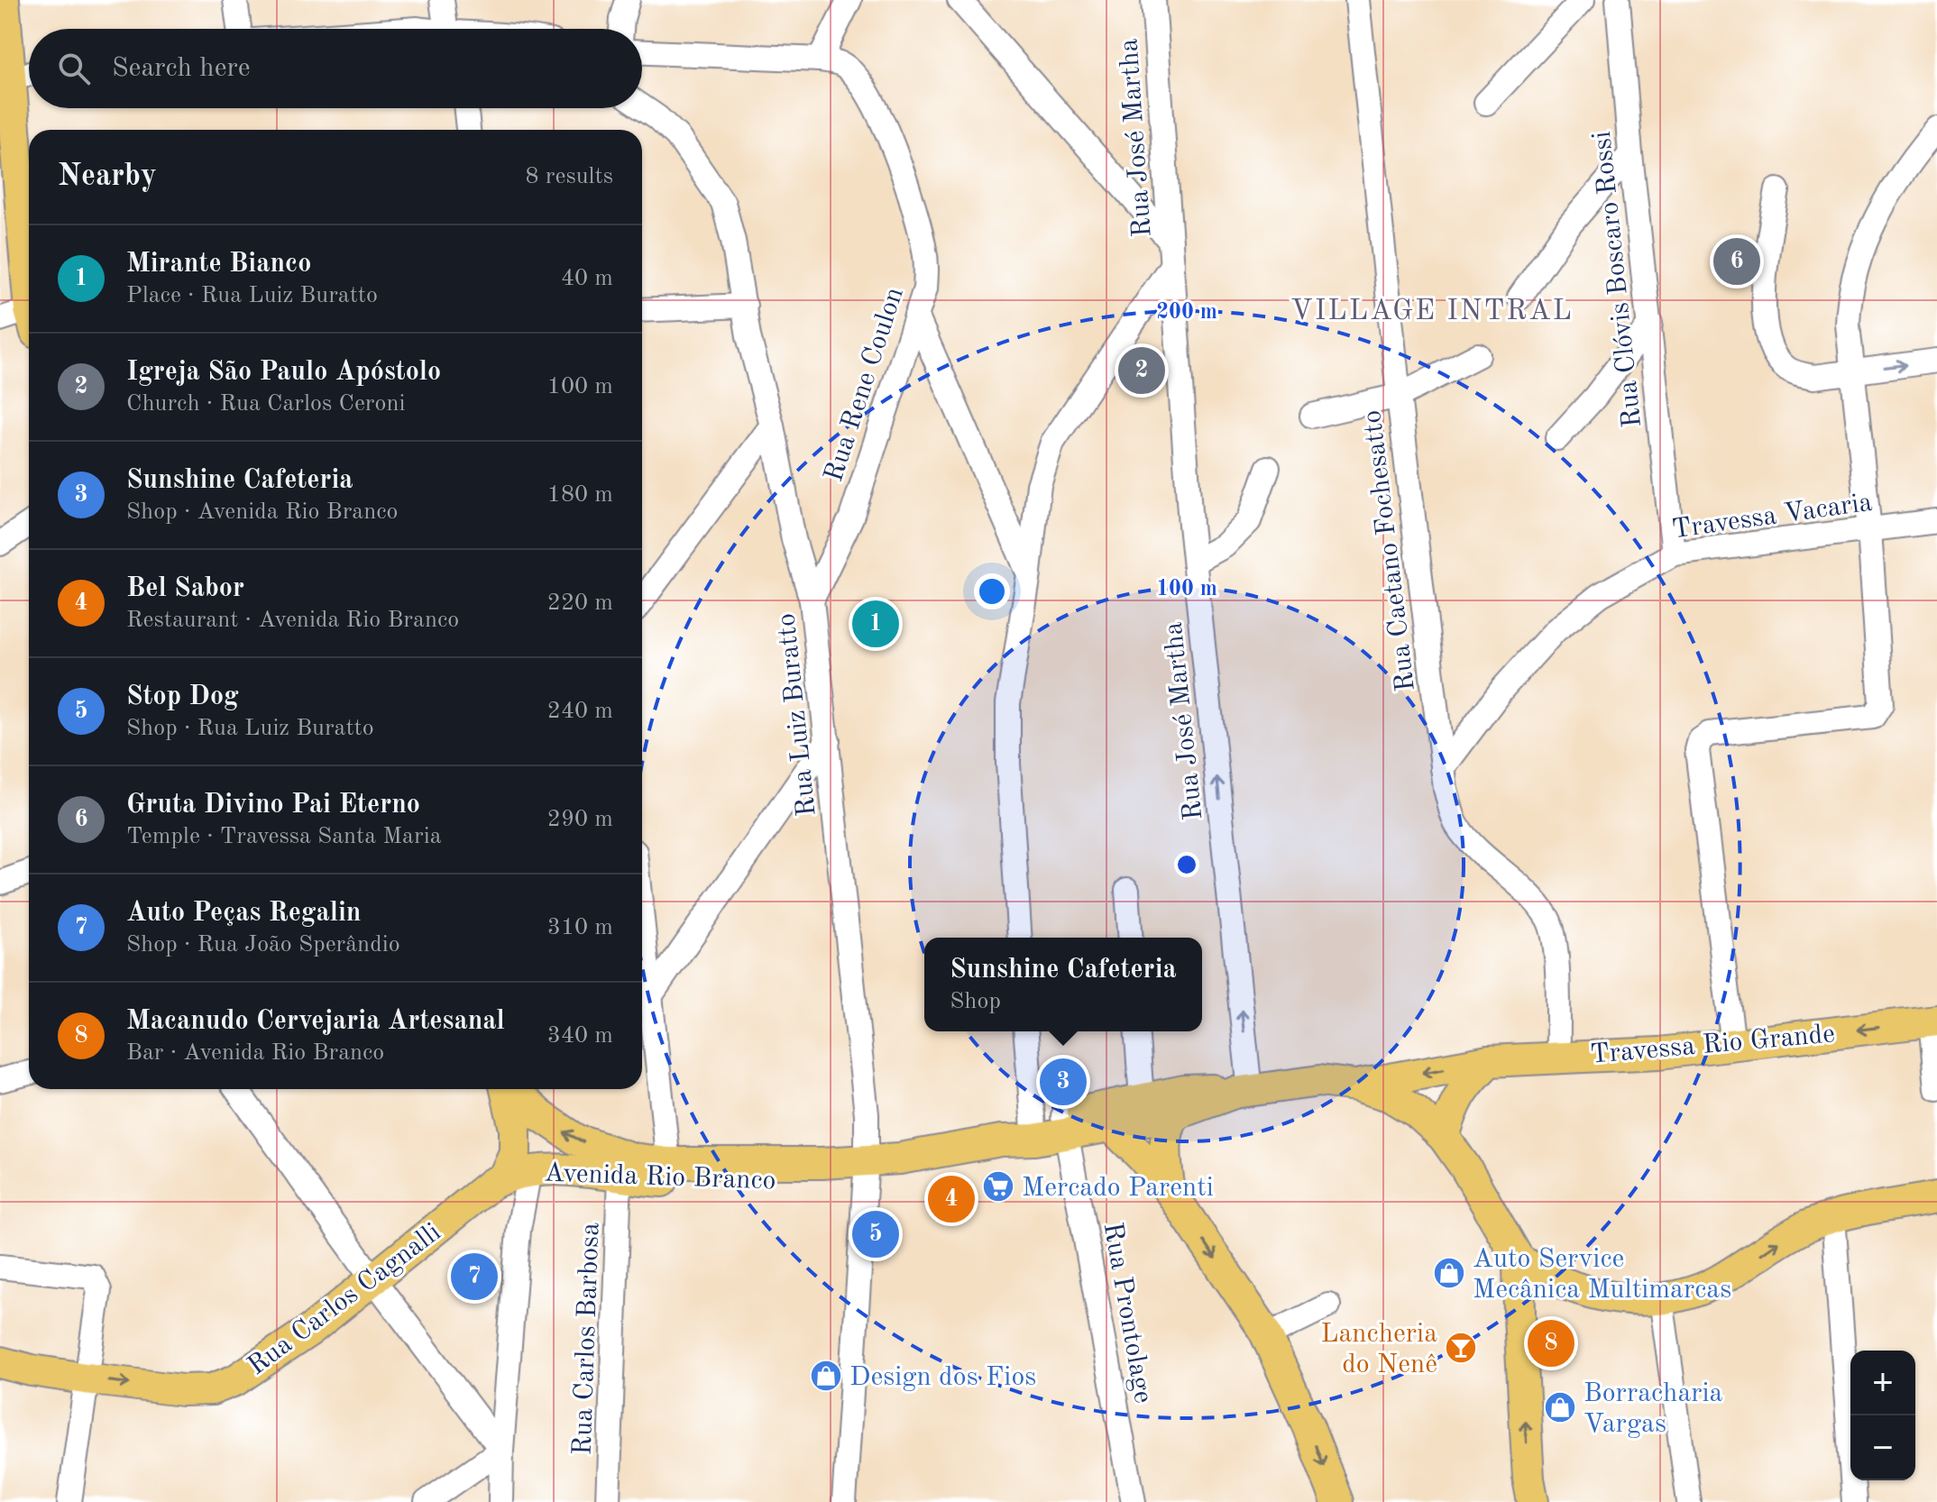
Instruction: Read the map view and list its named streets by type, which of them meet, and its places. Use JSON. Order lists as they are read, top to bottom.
{
  "streets": {
    "main road": ["Travessa Rio Grande", "Avenida Rio Branco", "Rua Carlos Cagnalli"],
    "street": [
      "Rua José Martha",
      "Rua Clóvis Boscaro Rossi",
      "Rua Rene Coulon",
      "Travessa Vacaria",
      "Rua Caetano Fochesatto",
      "Rua Luiz Buratto",
      "Rua Prontolage",
      "Rua Carlos Barbosa"
    ]
  },
  "crossings": [
    ["Rua José Martha", "Avenida Rio Branco"],
    ["Rua Clóvis Boscaro Rossi", "Travessa Vacaria"],
    ["Rua Rene Coulon", "Rua Luiz Buratto"],
    ["Travessa Vacaria", "Rua Caetano Fochesatto"],
    ["Rua Caetano Fochesatto", "Travessa Rio Grande"],
    ["Rua Luiz Buratto", "Avenida Rio Branco"],
    ["Travessa Rio Grande", "Avenida Rio Branco"],
    ["Avenida Rio Branco", "Rua Carlos Cagnalli"],
    ["Avenida Rio Branco", "Rua Prontolage"],
    ["Avenida Rio Branco", "Rua Carlos Barbosa"]
  ],
  "one_way": ["Rua Carlos Cagnalli"],
  "districts": ["VILLAGE INTRAL"],
  "places": {
    "supermarket": ["Mercado Parenti"],
    "shop": ["Auto Service Mecânica Multimarcas", "Design dos Fios", "Borracharia Vargas"],
    "bar": ["Lancheria do Nenê"]
  },
  "page": {
    "search": "Search here",
    "heading": ["Nearby", "8 results"],
    "list": [
      {
        "mark": "1",
        "name": "Mirante Bianco",
        "note": "Place · Rua Luiz Buratto",
        "value": "40 m"
      },
      {
        "mark": "2",
        "name": "Igreja São Paulo Apóstolo",
        "note": "Church · Rua Carlos Ceroni",
        "value": "100 m"
      },
      {
        "mark": "3",
        "name": "Sunshine Cafeteria",
        "note": "Shop · Avenida Rio Branco",
        "value": "180 m"
      },
      {
        "mark": "4",
        "name": "Bel Sabor",
        "note": "Restaurant · Avenida Rio Branco",
        "value": "220 m"
      },
      {
        "mark": "5",
        "name": "Stop Dog",
        "note": "Shop · Rua Luiz Buratto",
        "value": "240 m"
      },
      {
        "mark": "6",
        "name": "Gruta Divino Pai Eterno",
        "note": "Temple · Travessa Santa Maria",
        "value": "290 m"
      },
      {
        "mark": "7",
        "name": "Auto Peças Regalin",
        "note": "Shop · Rua João Sperândio",
        "value": "310 m"
      },
      {
        "mark": "8",
        "name": "Macanudo Cervejaria Artesanal",
        "note": "Bar · Avenida Rio Branco",
        "value": "340 m"
      }
    ],
    "pins": [
      "6",
      "2",
      "1",
      "3",
      "4",
      "5",
      "7",
      "8"
    ],
    "popup": ["Sunshine Cafeteria", "Shop"],
    "map_buttons": ["+", "−"]
  },
  "rings": ["200 m", "100 m"]
}
